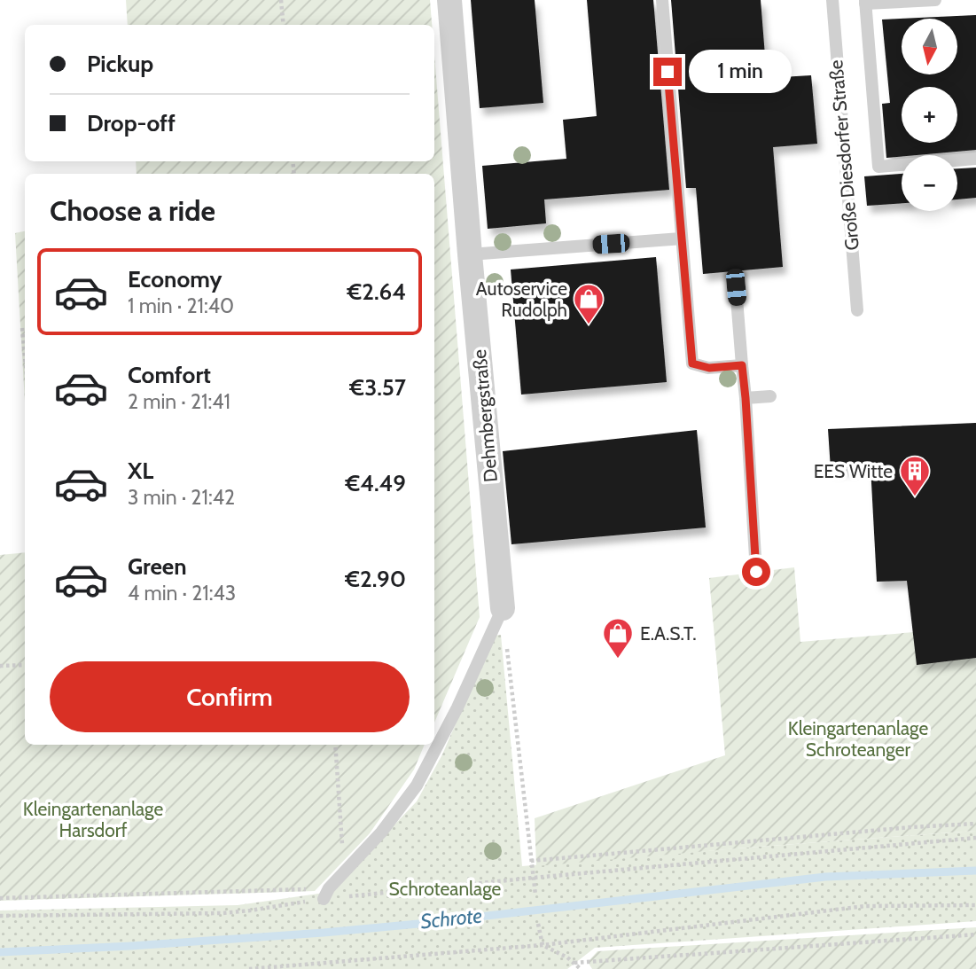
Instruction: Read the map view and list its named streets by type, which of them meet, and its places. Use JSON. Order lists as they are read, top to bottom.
{
  "streets": {
    "street": ["Dehmbergstraße"],
    "lane": ["Große Diesdorfer Straße"]
  },
  "water": ["Schrote"],
  "parks": ["Kleingartenanlage Schroteanger", "Kleingartenanlage Harsdorf", "Schroteanlage"],
  "places": {
    "shop": ["Autoservice Rudolph", "E.A.S.T."],
    "building": ["EES Witte"]
  },
  "north": "bottom",
  "page": {
    "map_buttons": ["+", "−"],
    "banner": ["Pickup", "Drop-off"],
    "bubble": "1 min",
    "heading": "Choose a ride",
    "list": [
      {
        "name": "Economy",
        "note": "1 min · 21:40",
        "value": "€2.64"
      },
      {
        "name": "Comfort",
        "note": "2 min · 21:41",
        "value": "€3.57"
      },
      {
        "name": "XL",
        "note": "3 min · 21:42",
        "value": "€4.49"
      },
      {
        "name": "Green",
        "note": "4 min · 21:43",
        "value": "€2.90"
      }
    ],
    "buttons": "Confirm"
  }
}
